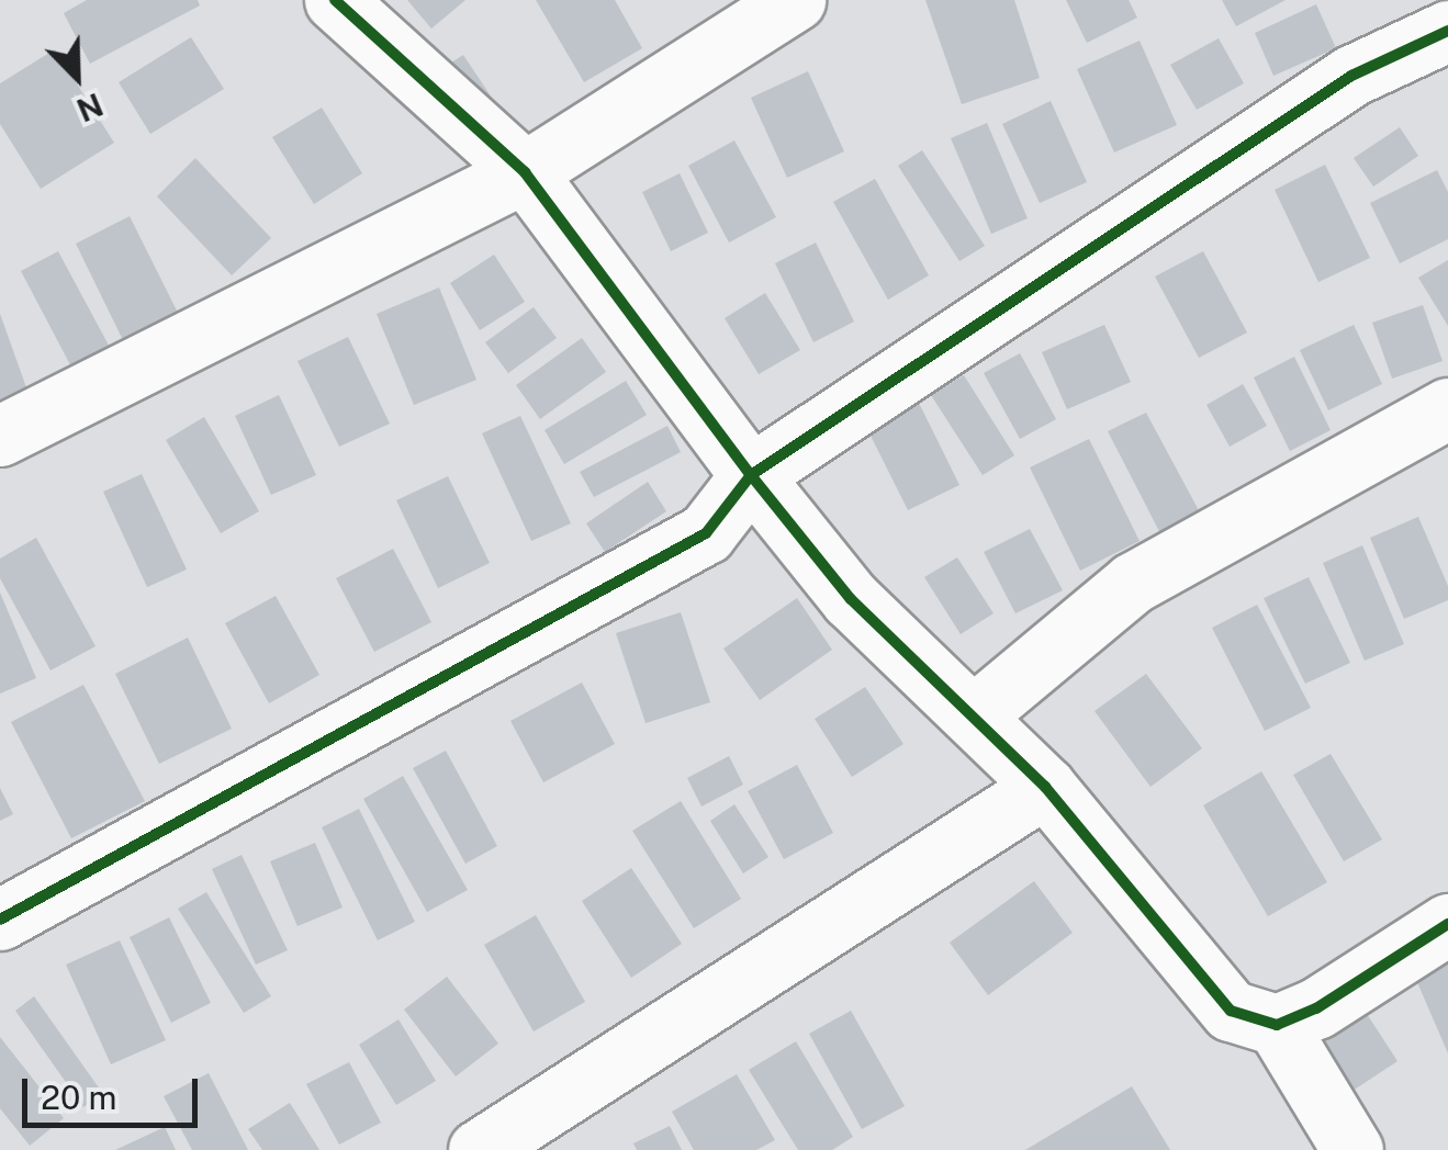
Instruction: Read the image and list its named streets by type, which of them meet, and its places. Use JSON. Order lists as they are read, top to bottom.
{
  "scale_bar": "20 m",
  "north": "bottom right"
}
